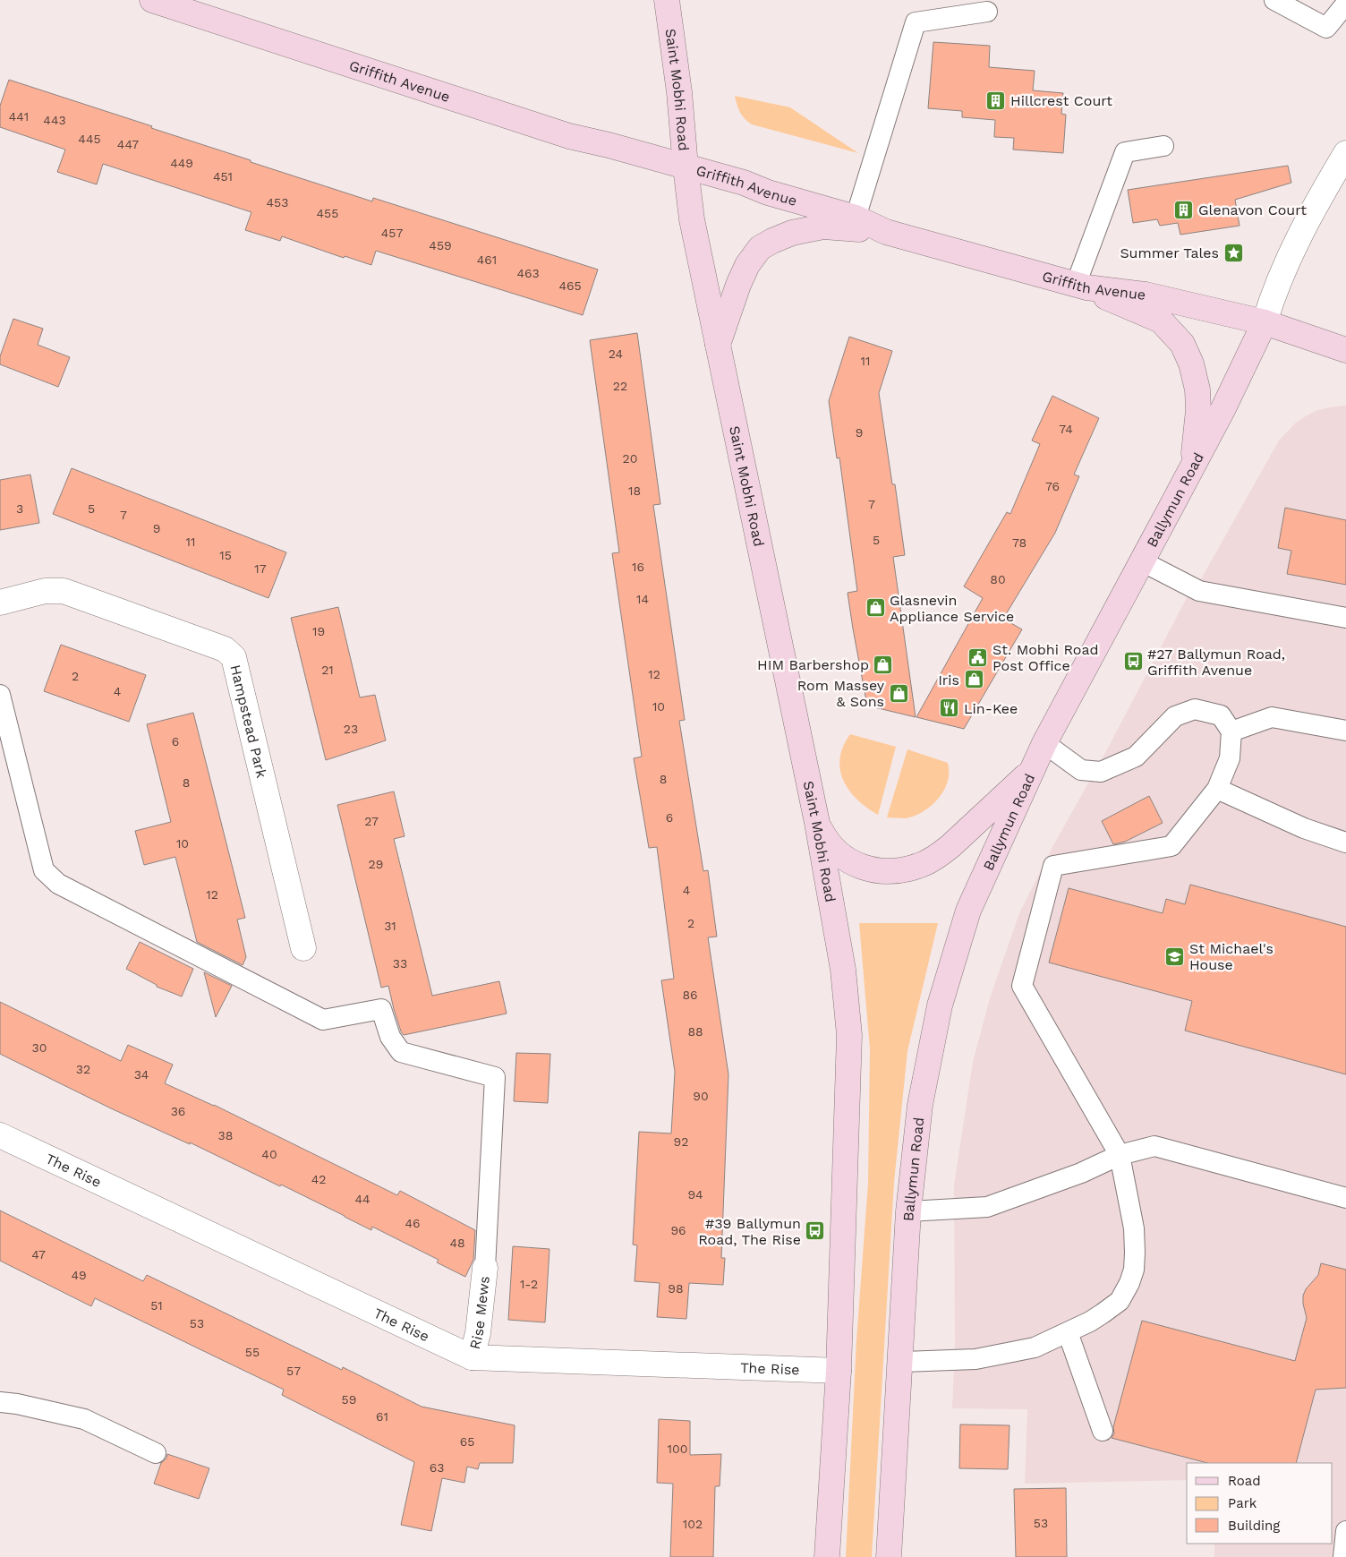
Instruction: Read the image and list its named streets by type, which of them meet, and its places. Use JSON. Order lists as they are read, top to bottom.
{
  "streets": {
    "main road": ["Griffith Avenue", "Saint Mobhi Road", "Ballymun Road"],
    "street": ["Hampstead Park", "The Rise", "Rise Mews"]
  },
  "crossings": [
    ["Griffith Avenue", "Saint Mobhi Road"],
    ["Griffith Avenue", "Ballymun Road"],
    ["Saint Mobhi Road", "The Rise"],
    ["The Rise", "Rise Mews"]
  ],
  "places": {
    "building": ["Hillcrest Court", "Glenavon Court"],
    "place": ["Summer Tales"],
    "shop": [
      "Glasnevin Appliance Service",
      "HIM Barbershop",
      "Iris",
      "Rom Massey & Sons"
    ],
    "public building": ["St. Mobhi Road Post Office"],
    "bus stop": ["#27 Ballymun Road, Griffith Avenue", "#39 Ballymun Road, The Rise"],
    "restaurant": ["Lin-Kee"],
    "school or university": ["St Michael's House"]
  },
  "house_numbers": [
    "441",
    "443",
    "445",
    "447",
    "449",
    "451",
    "453",
    "455",
    "457",
    "459",
    "461",
    "463",
    "465",
    "24",
    "11",
    "22",
    "74",
    "9",
    "20",
    "76",
    "18",
    "7",
    "3",
    "5",
    "7",
    "9",
    "5",
    "11",
    "78",
    "15",
    "16",
    "17",
    "80",
    "14",
    "19",
    "21",
    "12",
    "2",
    "4",
    "10",
    "23",
    "6",
    "8",
    "8",
    "6",
    "27",
    "10",
    "29",
    "4",
    "12",
    "2",
    "31",
    "33",
    "86",
    "88",
    "30",
    "32",
    "34",
    "90",
    "36",
    "38",
    "92",
    "40",
    "42",
    "94",
    "44",
    "46",
    "96",
    "48",
    "47",
    "49",
    "1-2",
    "98",
    "51",
    "53",
    "55",
    "57",
    "59",
    "61",
    "65",
    "100",
    "63",
    "53",
    "102"
  ],
  "legend": ["Road", "Park", "Building"]
}
